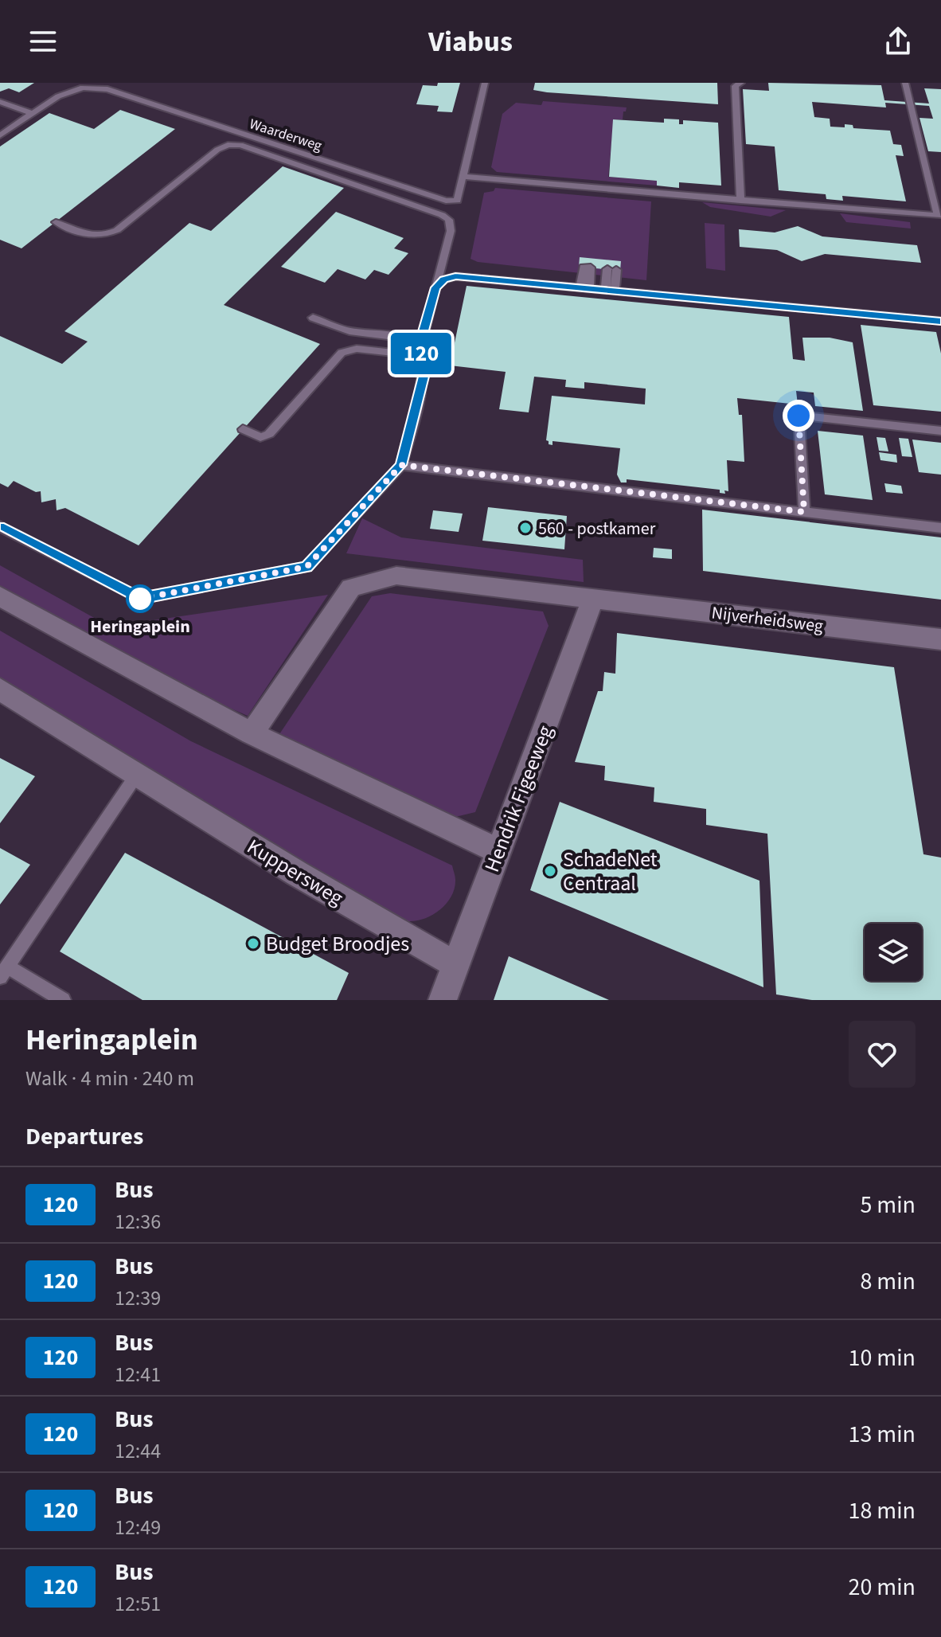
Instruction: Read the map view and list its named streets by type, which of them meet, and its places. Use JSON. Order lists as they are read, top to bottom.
{
  "streets": {
    "street": ["Nijverheidsweg", "Hendrik Figeeweg", "Kuppersweg"],
    "lane": ["Waarderweg"]
  },
  "crossings": [
    ["Nijverheidsweg", "Hendrik Figeeweg"],
    ["Hendrik Figeeweg", "Kuppersweg"]
  ],
  "places": [
    "560 - postkamer",
    "Heringaplein",
    "SchadeNet Centraal",
    "Budget Broodjes"
  ],
  "lines": ["bus line 120"],
  "page": {
    "header": "Viabus",
    "on_map": "120",
    "heading": [
      ["Heringaplein", "Walk · 4 min · 240 m"],
      "Departures"
    ],
    "list": [
      {
        "mark": "120",
        "name": "Bus",
        "note": "12:36",
        "value": "5 min"
      },
      {
        "mark": "120",
        "name": "Bus",
        "note": "12:39",
        "value": "8 min"
      },
      {
        "mark": "120",
        "name": "Bus",
        "note": "12:41",
        "value": "10 min"
      },
      {
        "mark": "120",
        "name": "Bus",
        "note": "12:44",
        "value": "13 min"
      },
      {
        "mark": "120",
        "name": "Bus",
        "note": "12:49",
        "value": "18 min"
      },
      {
        "mark": "120",
        "name": "Bus",
        "note": "12:51",
        "value": "20 min"
      }
    ]
  }
}
